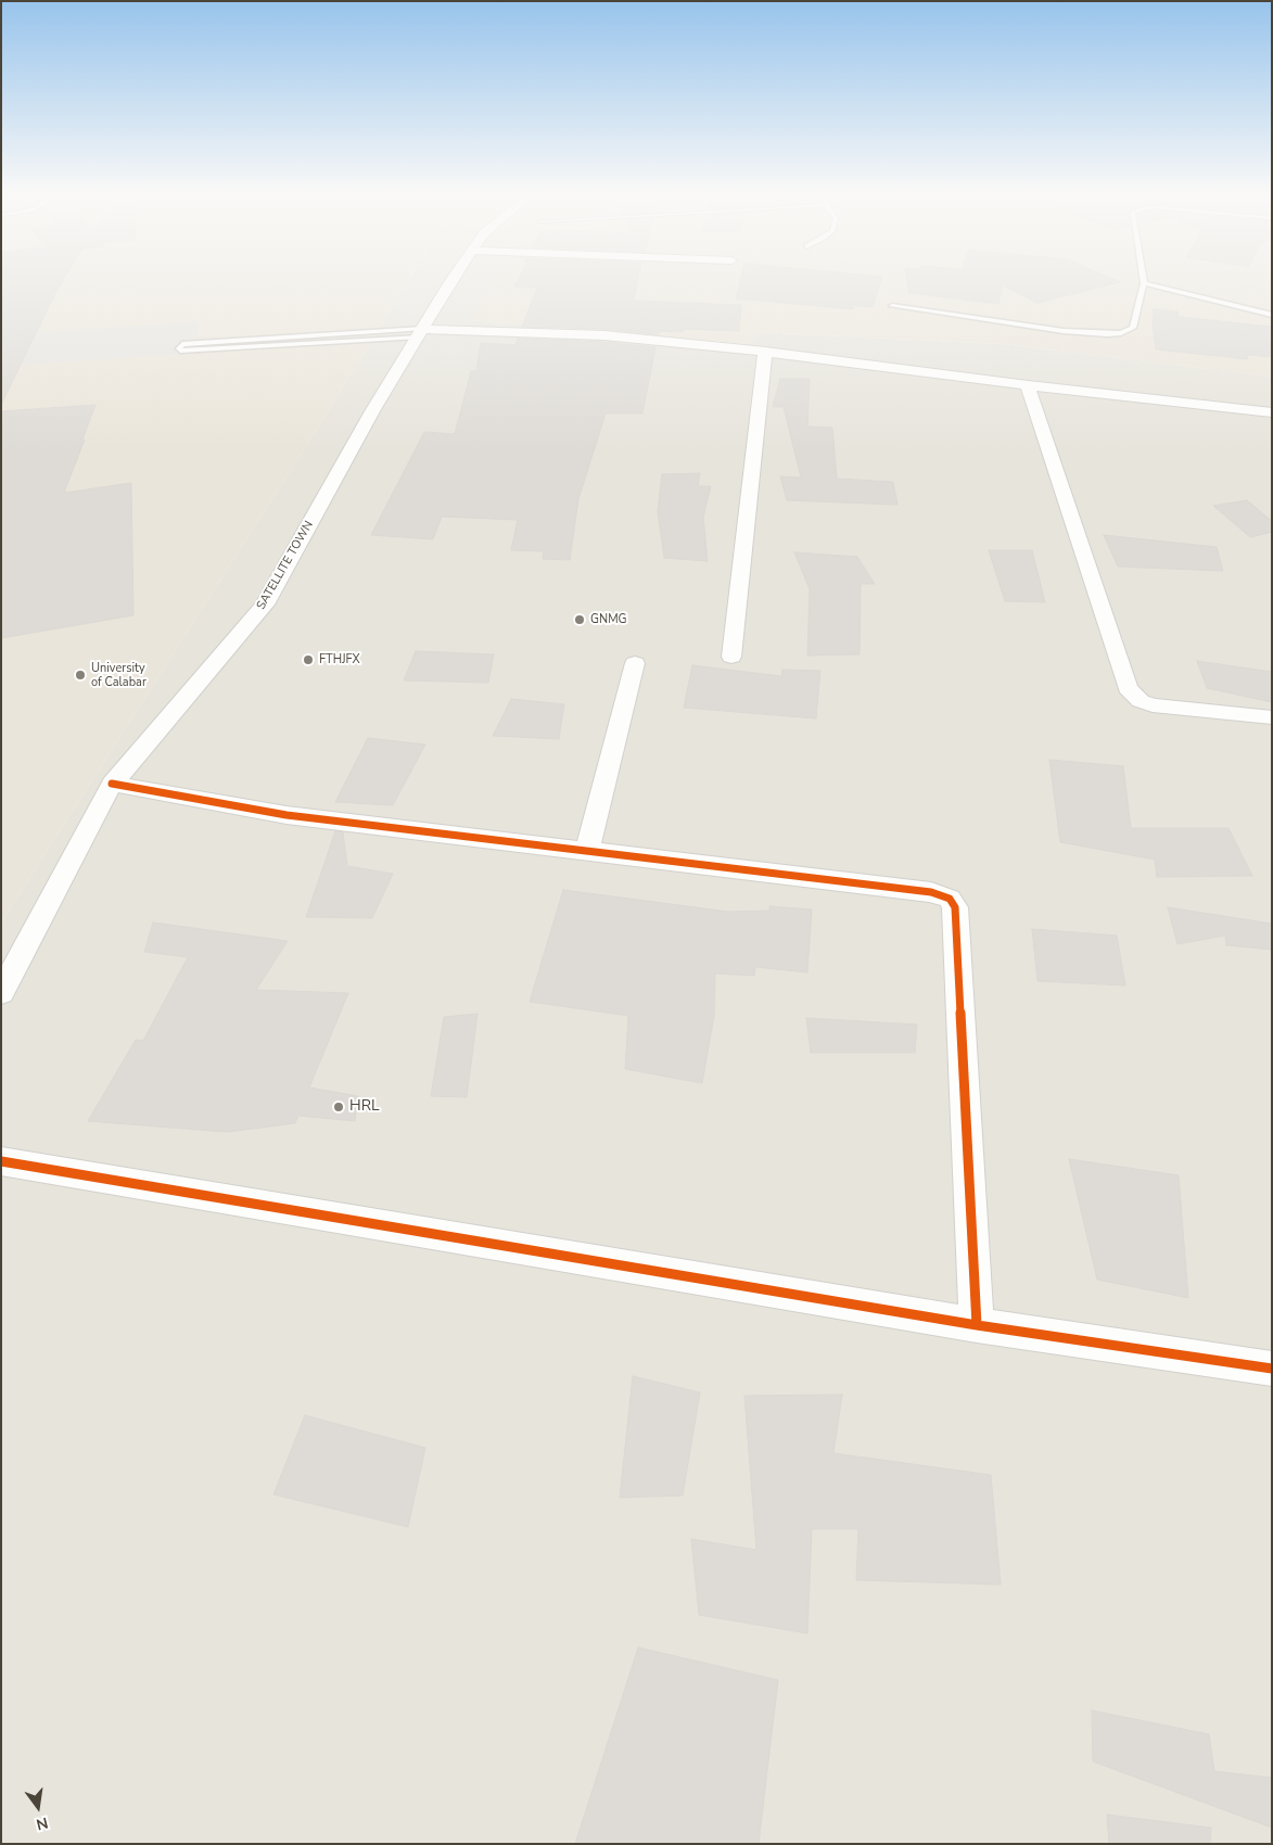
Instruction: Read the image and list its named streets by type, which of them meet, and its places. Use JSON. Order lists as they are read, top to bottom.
{
  "streets": {
    "street": ["SATELLITE TOWN"]
  },
  "places": [
    "GNMG",
    "FTHJFX",
    "University of Calabar",
    "HRL"
  ],
  "north": "bottom"
}
